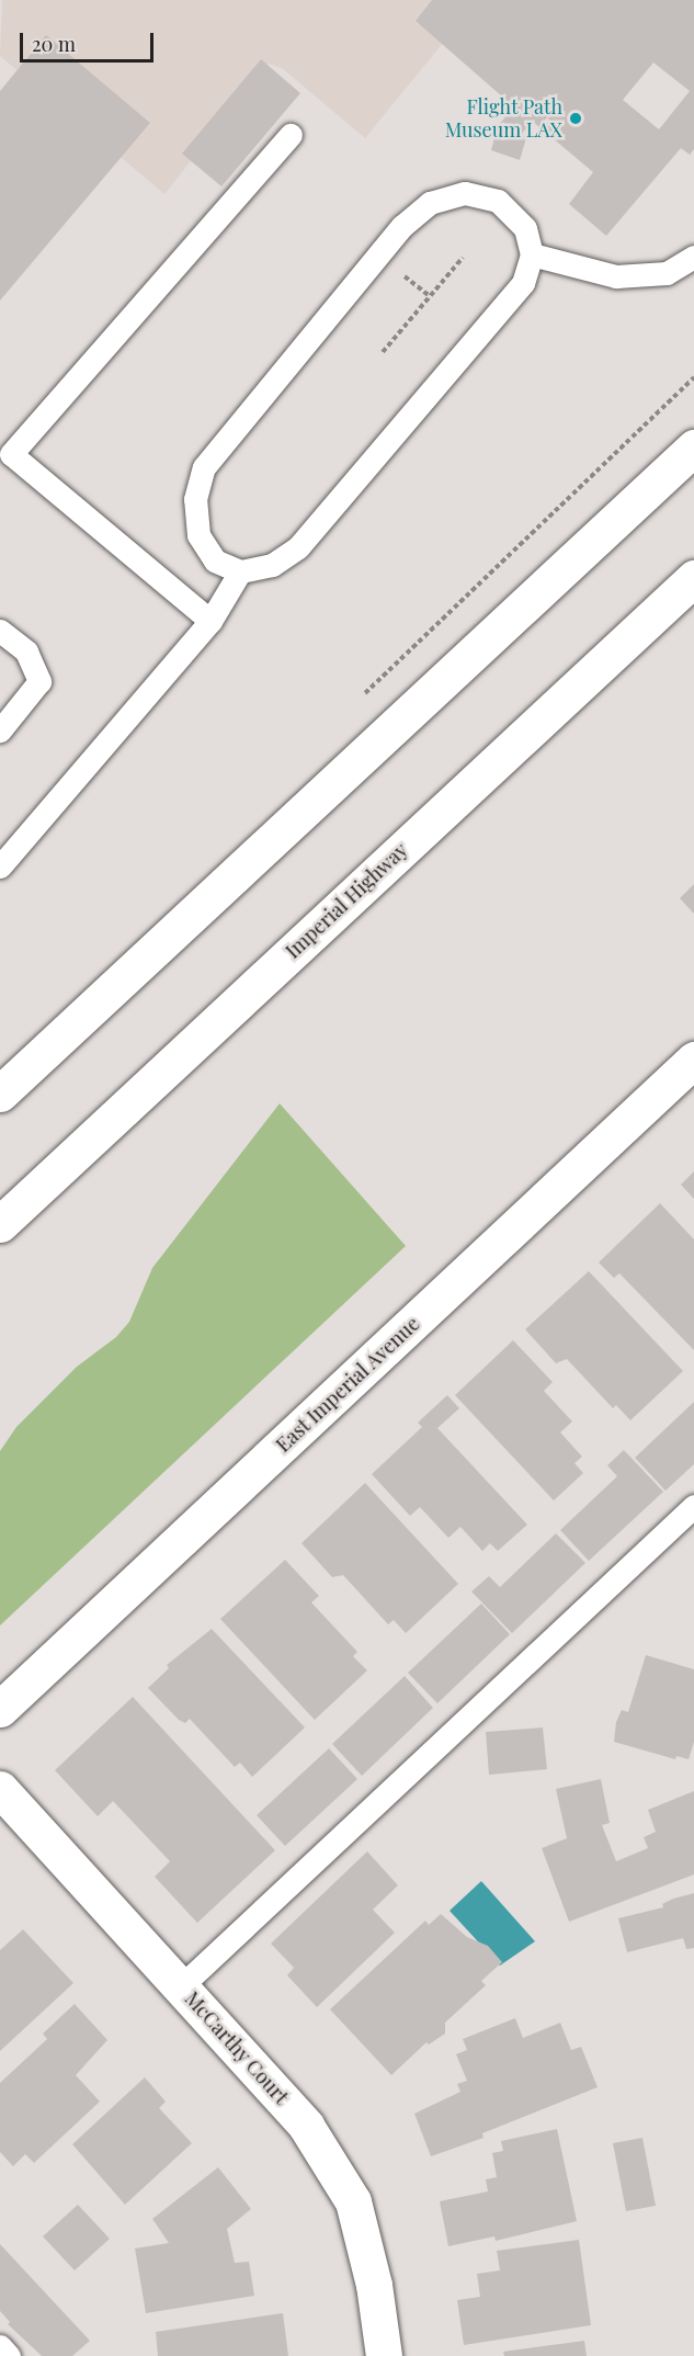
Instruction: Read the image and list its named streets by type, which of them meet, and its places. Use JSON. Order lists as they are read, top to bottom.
{
  "streets": {
    "main road": ["Imperial Highway", "East Imperial Avenue", "McCarthy Court"]
  },
  "places": ["Flight Path Museum LAX"],
  "scale_bar": "20 m"
}
